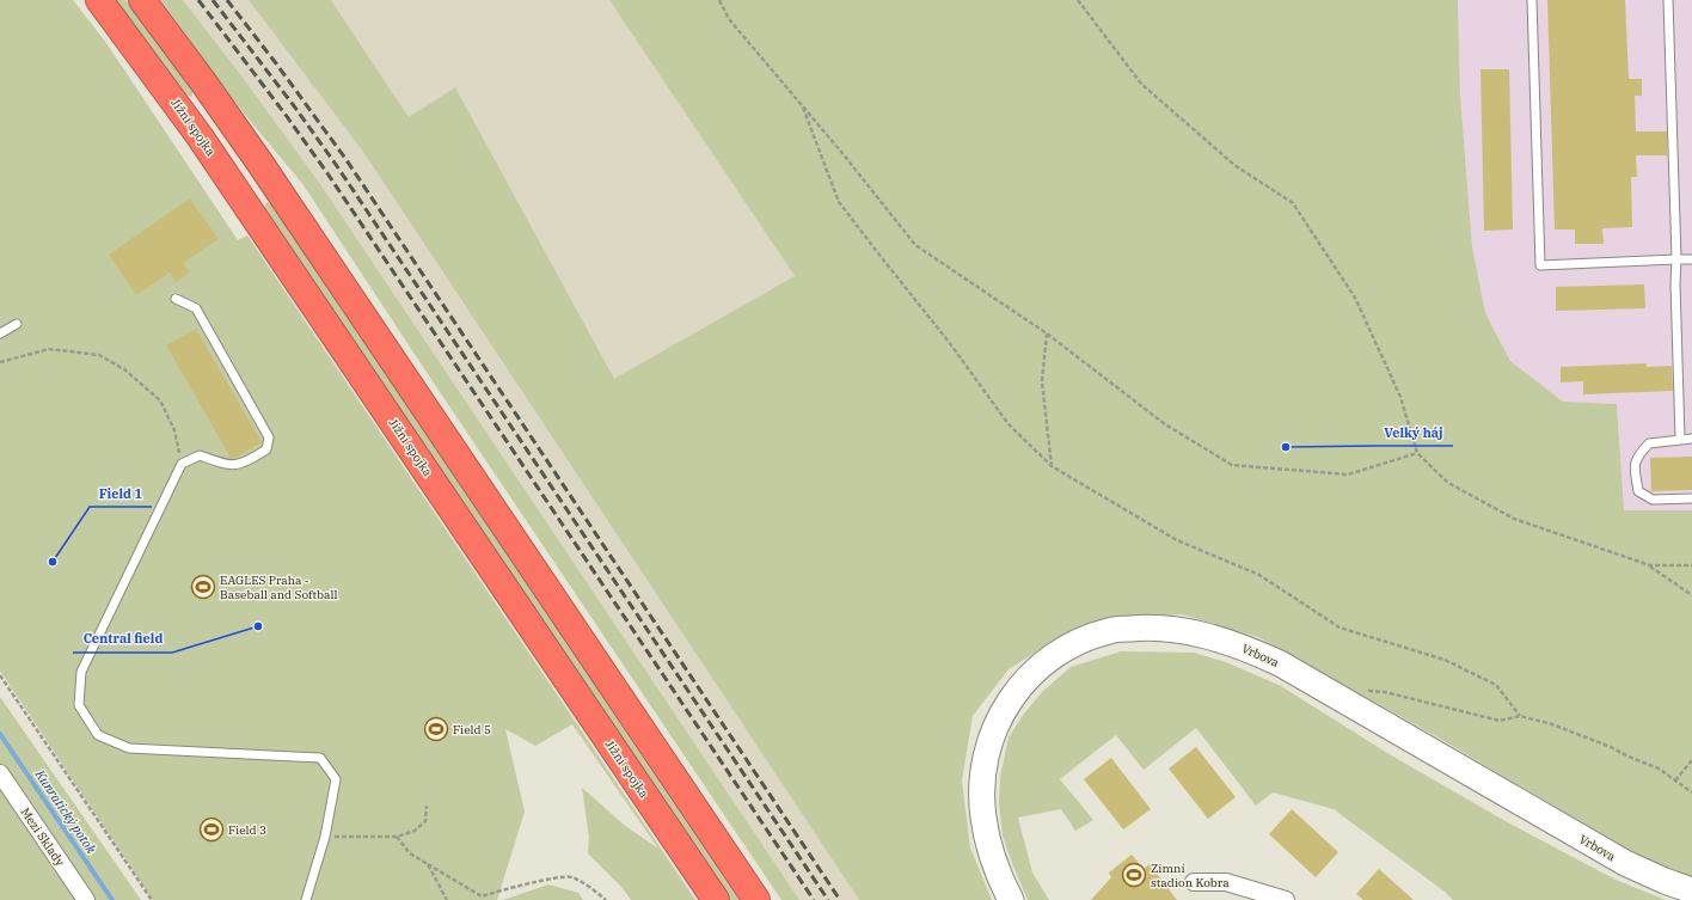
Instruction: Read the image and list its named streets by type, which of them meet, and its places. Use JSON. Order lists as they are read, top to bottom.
{
  "streets": {
    "highway": ["Jižní spojka"],
    "main road": ["Vrbova"],
    "street": ["Mezi Sklady"]
  },
  "water": ["Kunratický potok"],
  "places": {
    "other": ["Velký háj", "Field 1", "Central field"],
    "sports": [
      "EAGLES Praha - Baseball and Softball",
      "Field 5",
      "Field 3",
      "Zimní stadion Kobra"
    ]
  }
}
